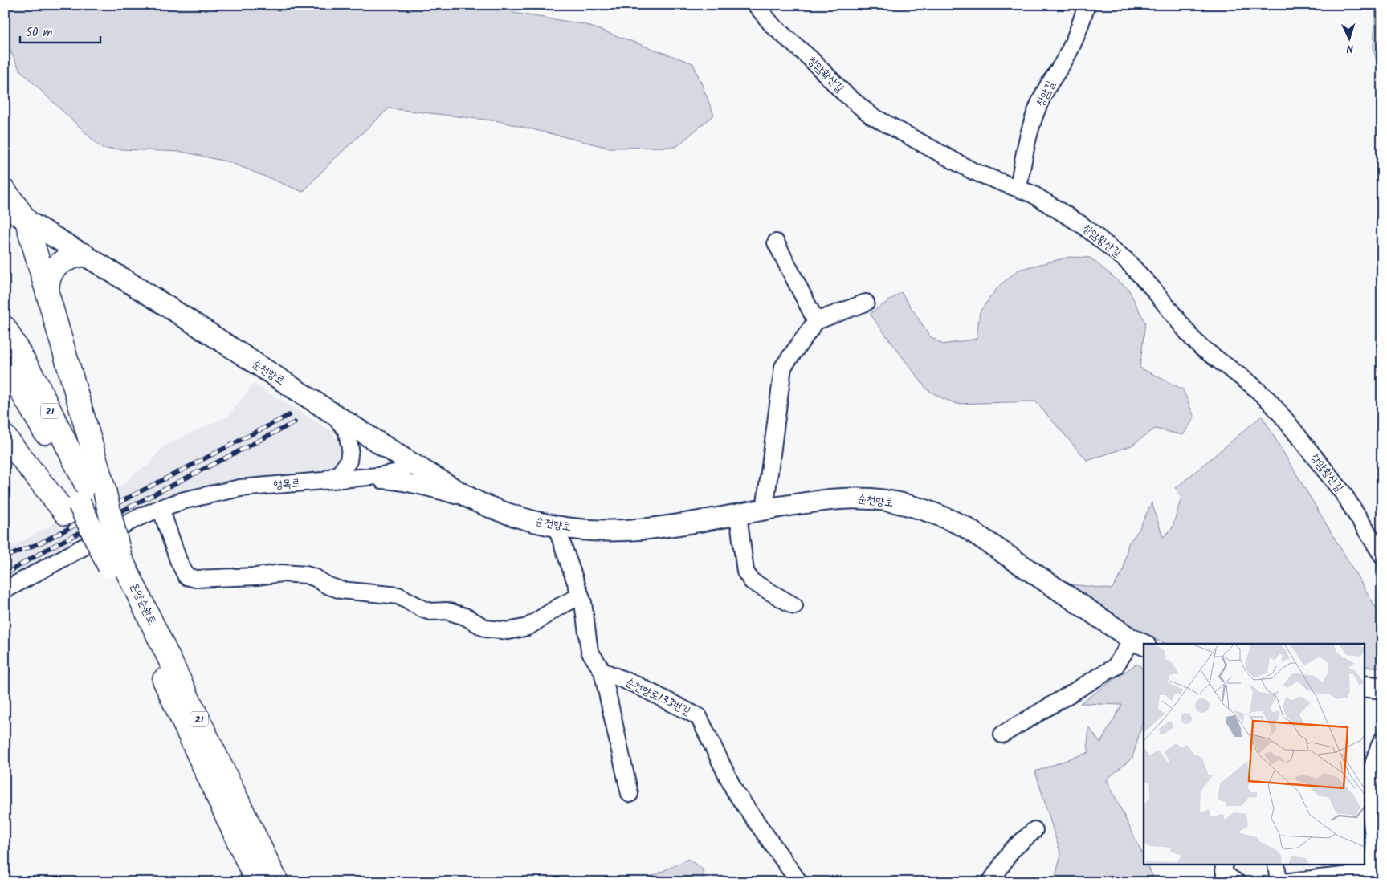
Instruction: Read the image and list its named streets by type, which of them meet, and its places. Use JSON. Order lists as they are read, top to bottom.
{
  "streets": {
    "highway": ["21", "온양순환로"],
    "main road": ["순천향로"],
    "street": [
      "창암황산길",
      "창암길",
      "행목로",
      "순천향로133번길"
    ]
  },
  "crossings": [
    ["창암황산길", "창암길"],
    ["순천향로", "행목로"]
  ],
  "scale_bar": "50 m",
  "north": "bottom"
}
